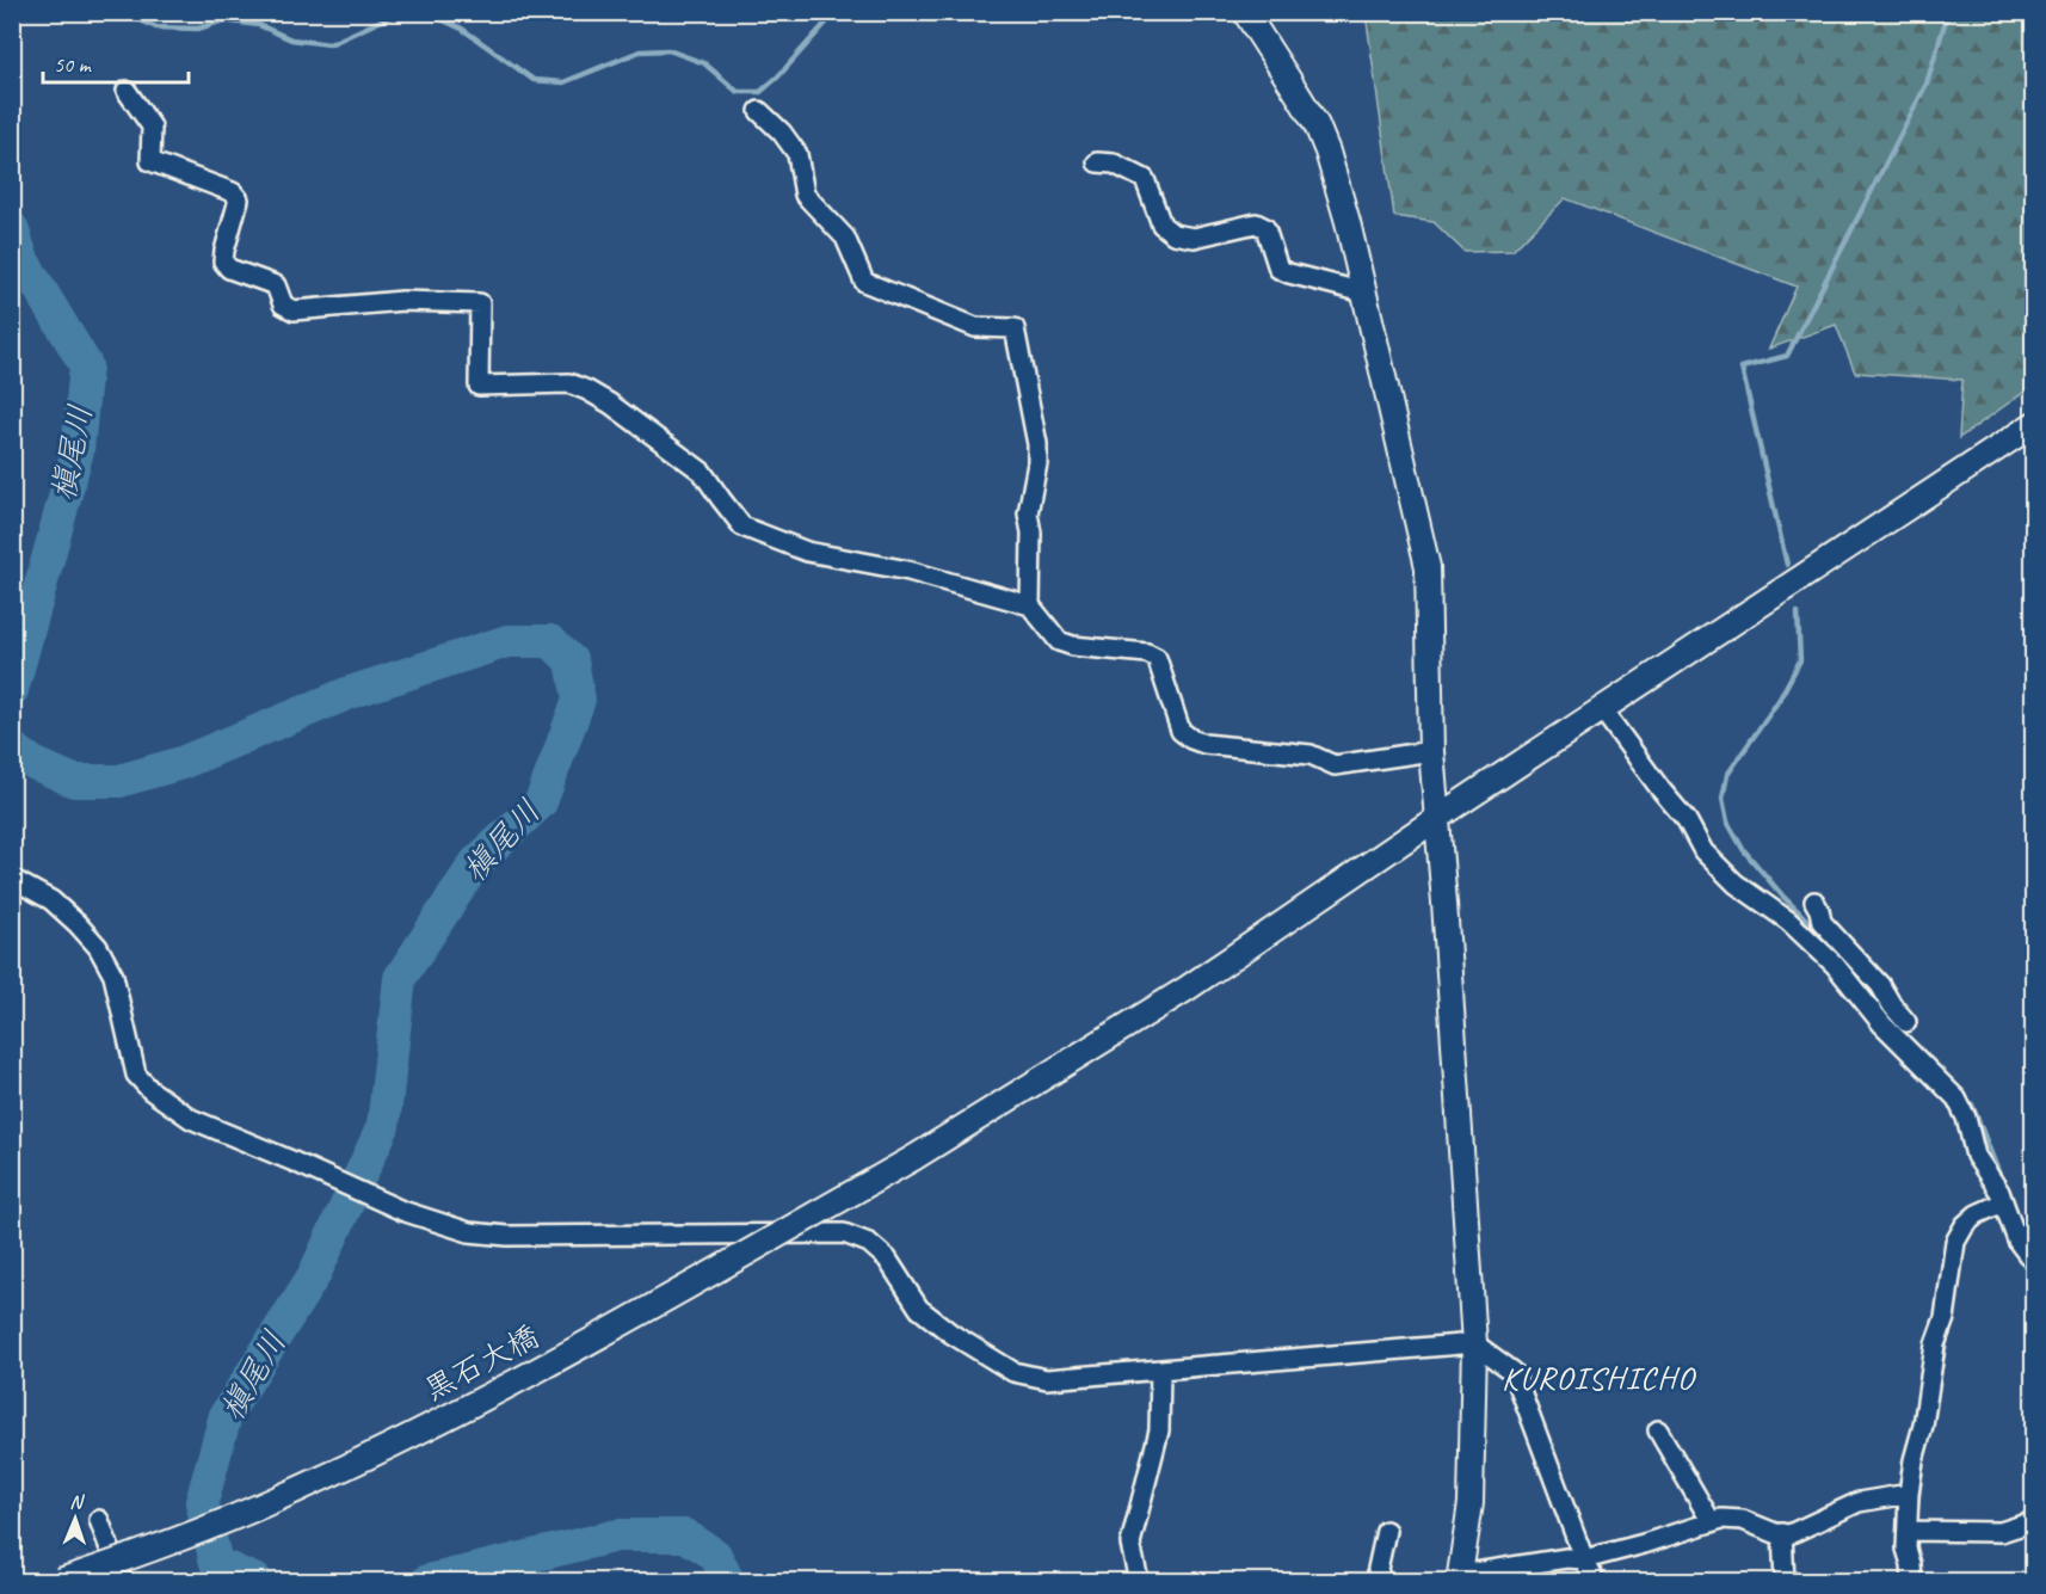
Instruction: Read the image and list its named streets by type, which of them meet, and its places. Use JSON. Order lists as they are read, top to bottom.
{
  "streets": {
    "street": ["黒石大橋"]
  },
  "districts": ["KUROISHICHO"],
  "water": ["槇尾川"],
  "scale_bar": "50 m",
  "north": "top"
}
